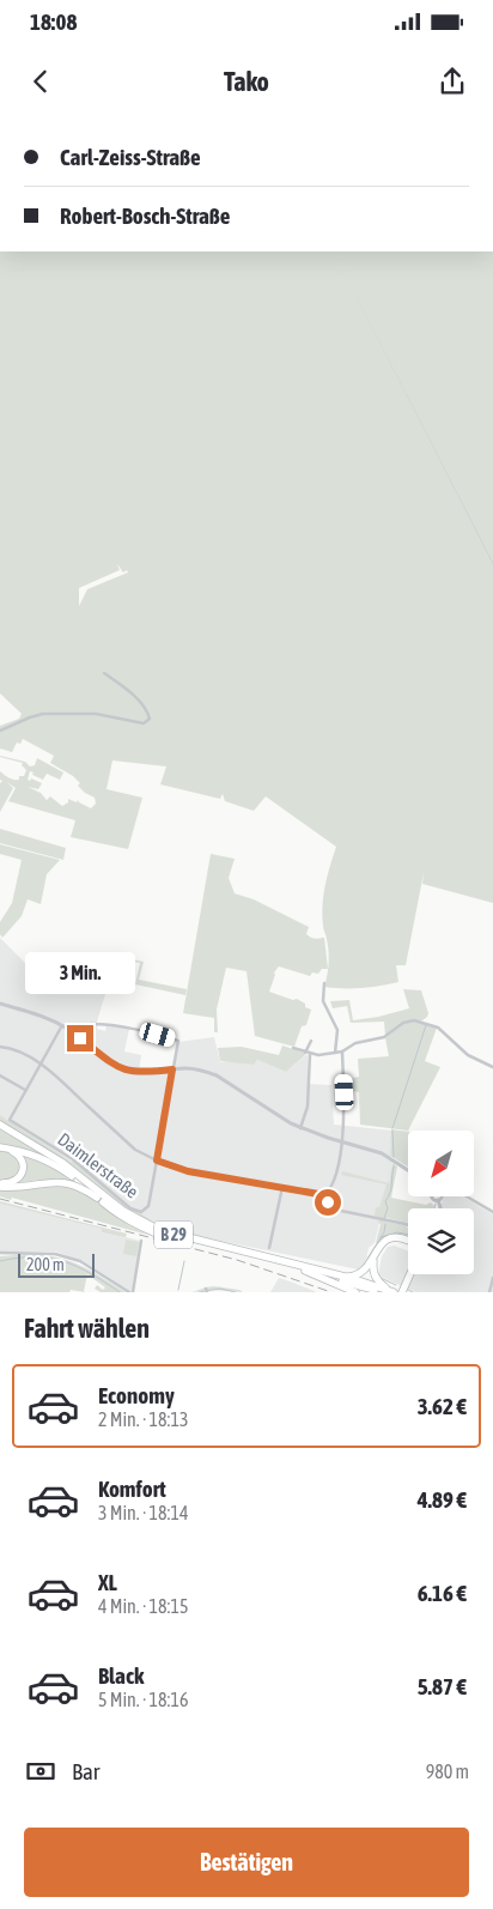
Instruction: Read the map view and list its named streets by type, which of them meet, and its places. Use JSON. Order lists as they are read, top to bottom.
{
  "streets": {
    "highway": ["B 29"],
    "street": ["Daimlerstraße"]
  },
  "scale_bar": "200 m",
  "north": "bottom left",
  "page": {
    "status": "18:08",
    "header": "Tako",
    "banner": ["Carl-Zeiss-Straße", "Robert-Bosch-Straße"],
    "bubble": "3 Min.",
    "scale": "200 m",
    "heading": "Fahrt wählen",
    "list": [
      {
        "name": "Economy",
        "note": "2 Min. · 18:13",
        "value": "3.62 €"
      },
      {
        "name": "Komfort",
        "note": "3 Min. · 18:14",
        "value": "4.89 €"
      },
      {
        "name": "XL",
        "note": "4 Min. · 18:15",
        "value": "6.16 €"
      },
      {
        "name": "Black",
        "note": "5 Min. · 18:16",
        "value": "5.87 €"
      }
    ],
    "pay": ["Bar", "980 m"],
    "buttons": "Bestätigen"
  }
}
